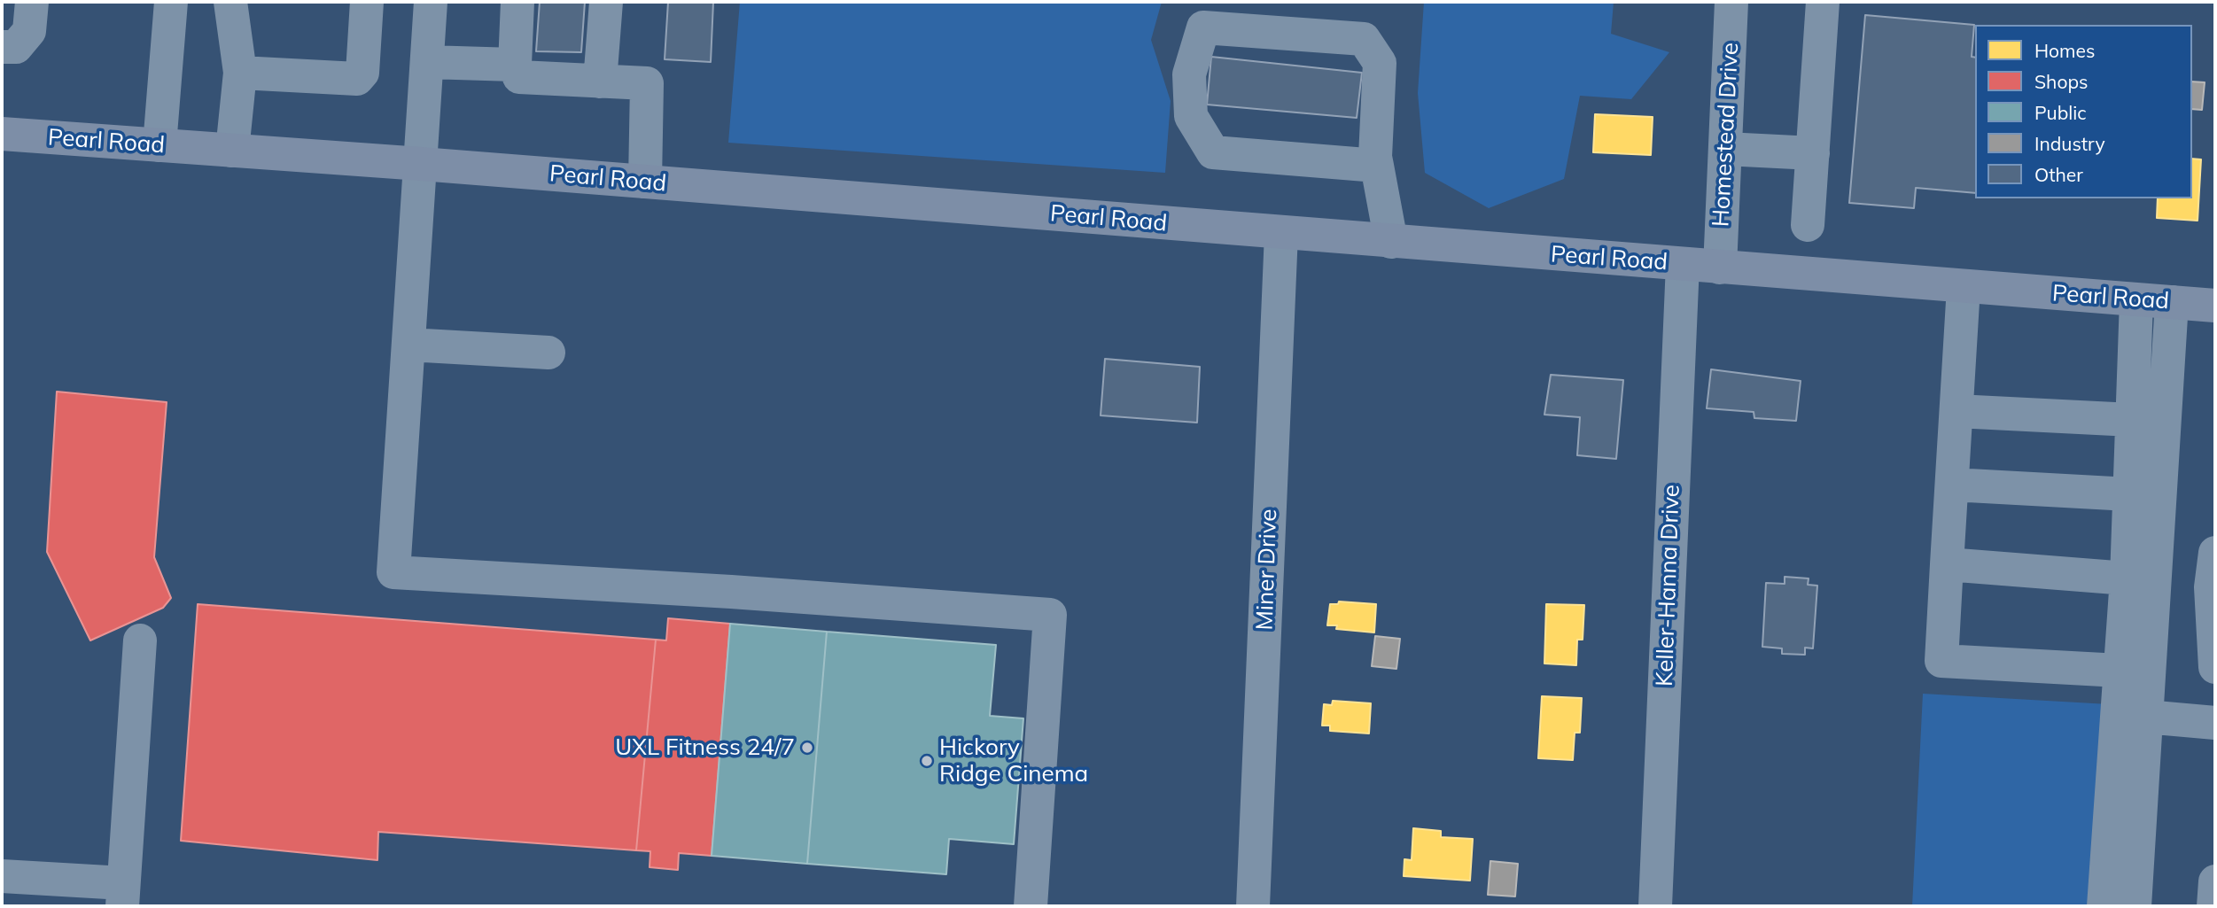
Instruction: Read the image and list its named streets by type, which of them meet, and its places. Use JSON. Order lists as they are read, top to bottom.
{
  "streets": {
    "main road": ["Pearl Road"],
    "street": ["Homestead Drive", "Miner Drive", "Keller-Hanna Drive"]
  },
  "crossings": [
    ["Homestead Drive", "Pearl Road"],
    ["Pearl Road", "Miner Drive"],
    ["Pearl Road", "Keller-Hanna Drive"]
  ],
  "places": ["UXL Fitness 24/7", "Hickory Ridge Cinema"],
  "legend": [
    "Homes",
    "Shops",
    "Public",
    "Industry",
    "Other"
  ]
}
